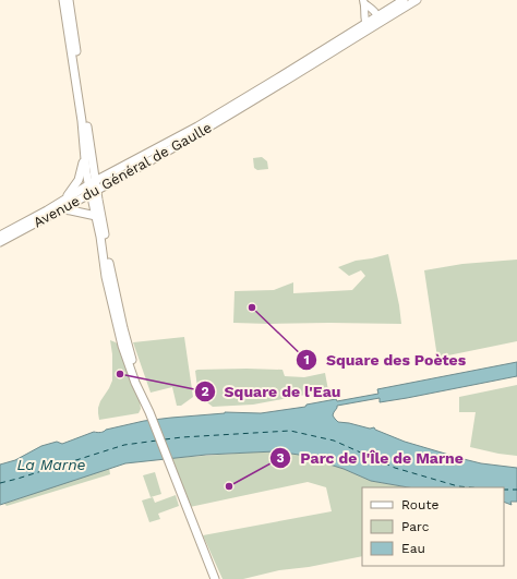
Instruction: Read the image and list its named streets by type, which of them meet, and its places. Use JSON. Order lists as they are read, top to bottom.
{
  "streets": {
    "main road": ["Avenue du Général de Gaulle"]
  },
  "water": ["La Marne"],
  "places": ["Square des Poètes", "Square de l'Eau", "Parc de l'Île de Marne"],
  "legend": ["Route", "Parc", "Eau"]
}
